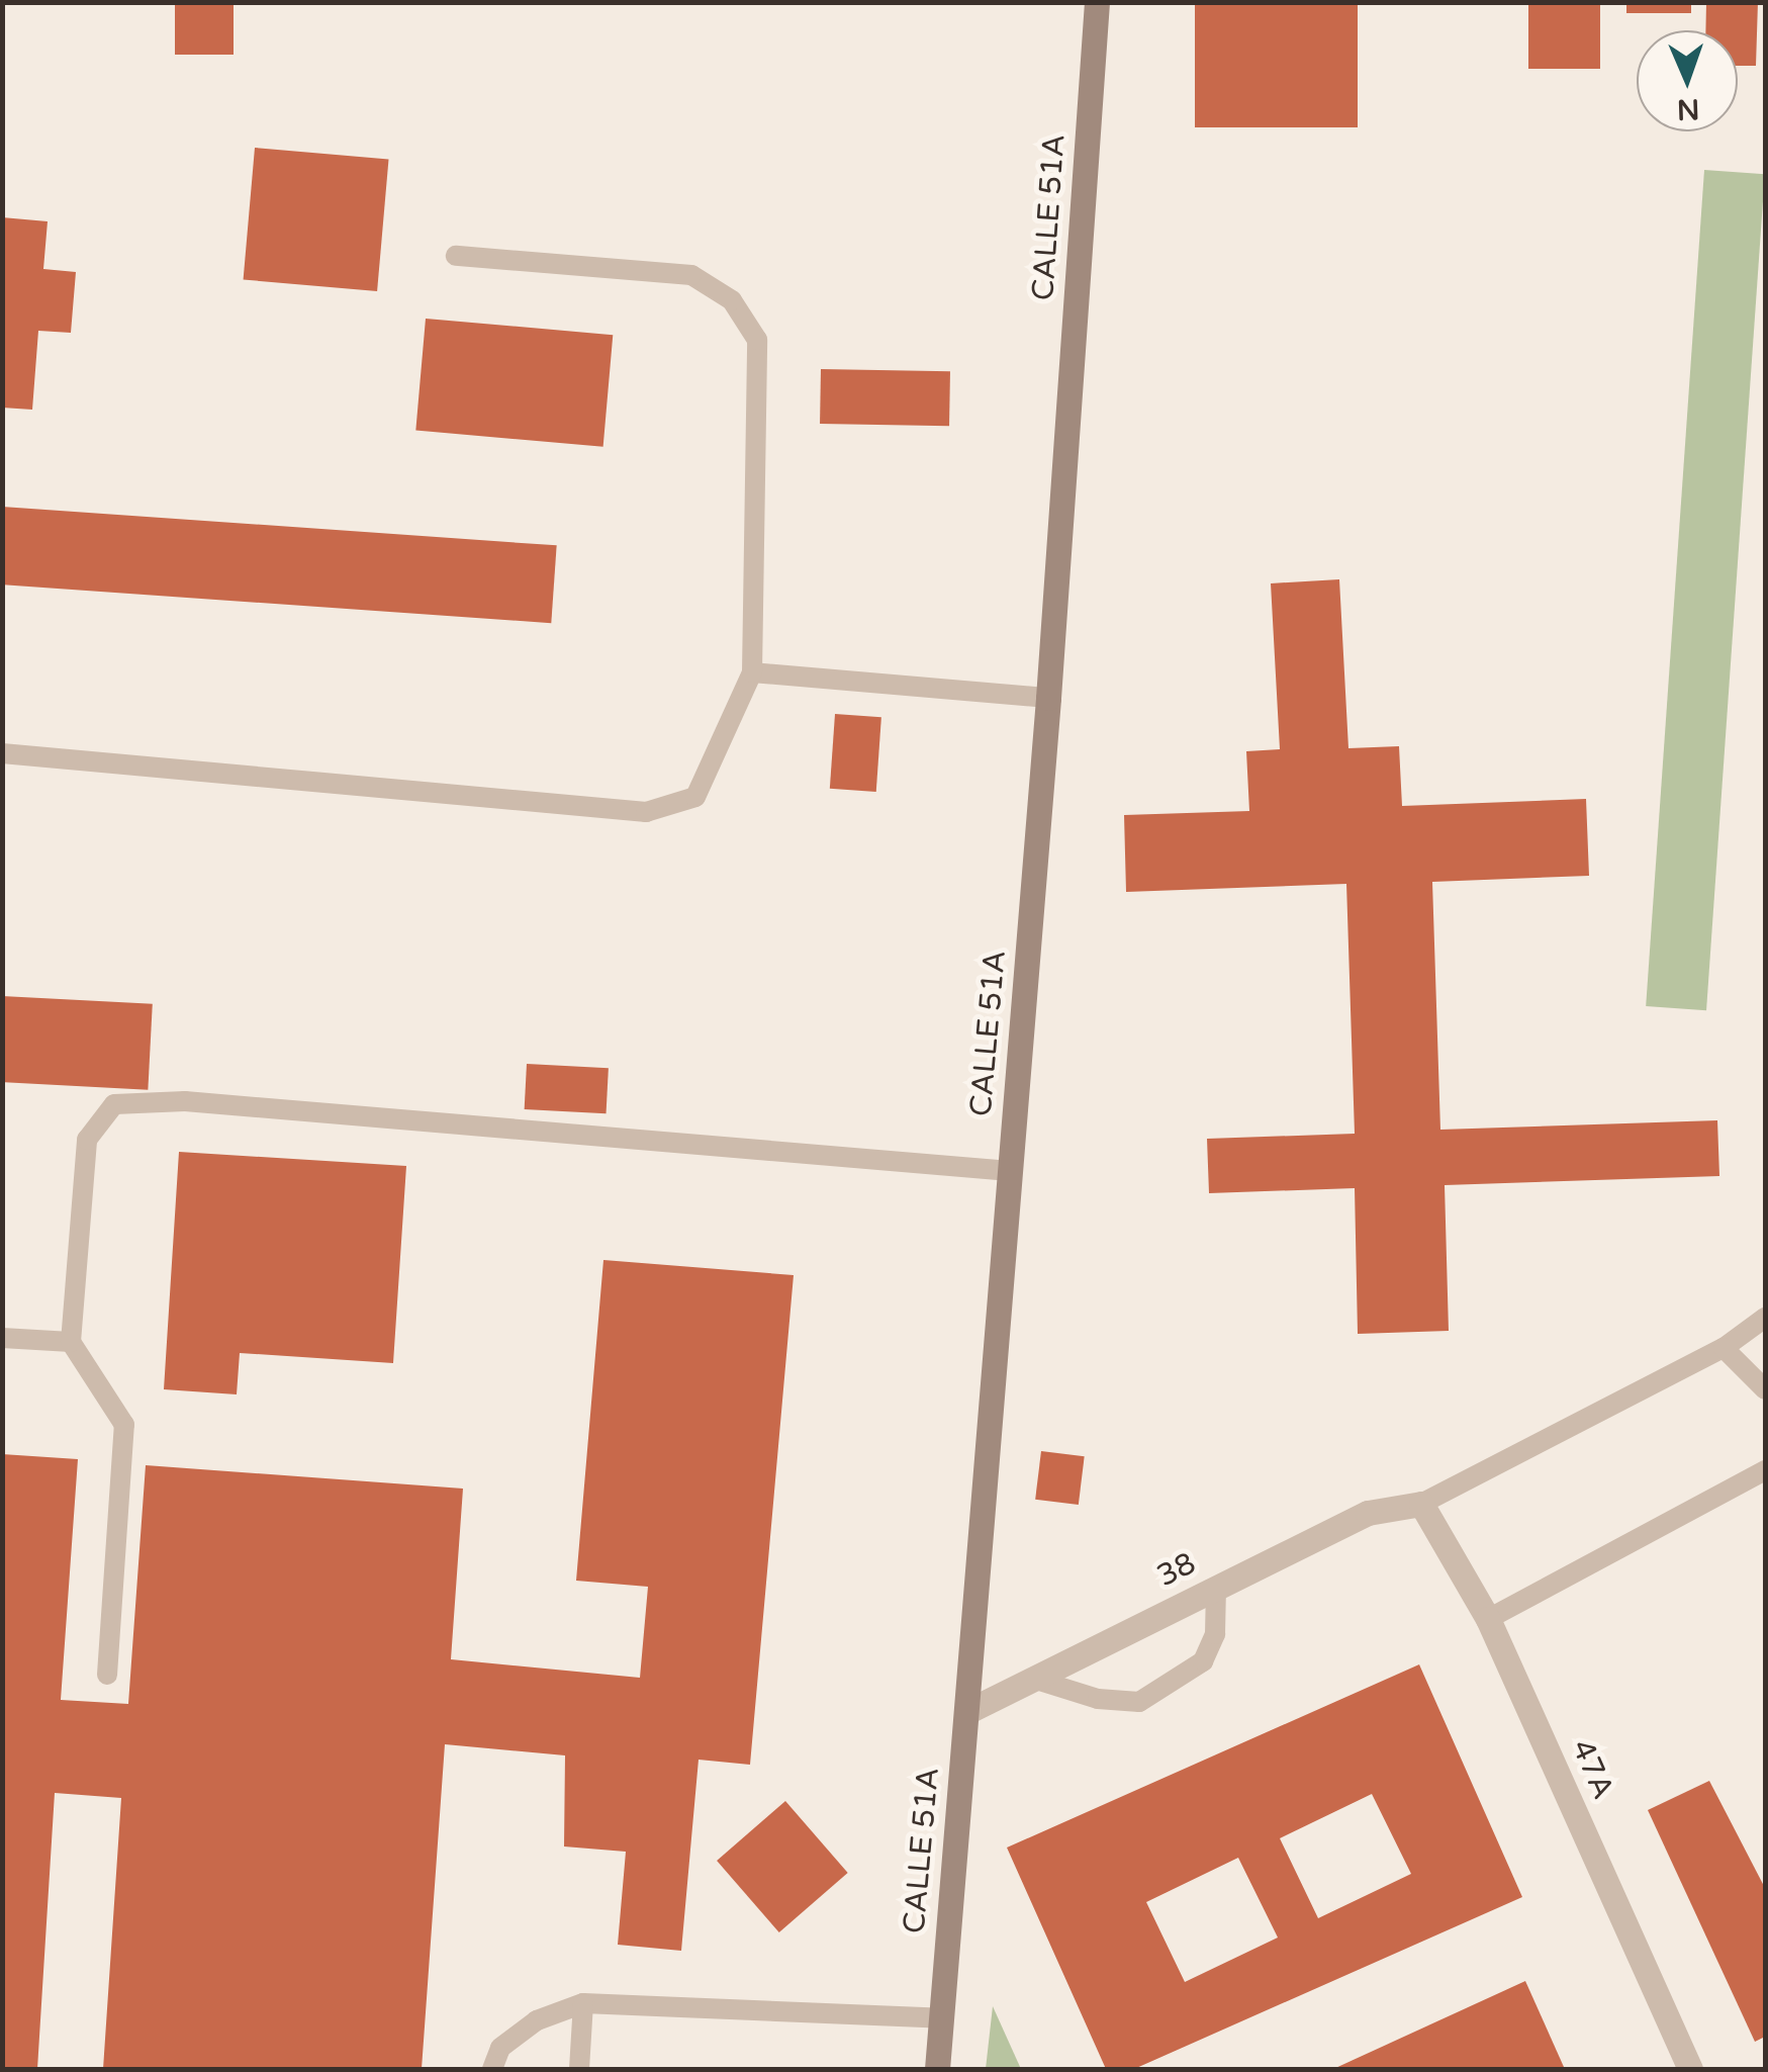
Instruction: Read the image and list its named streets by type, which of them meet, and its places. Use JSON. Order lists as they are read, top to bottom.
{
  "streets": {
    "main road": ["CALLE 51A"],
    "street": ["38", "47A"]
  },
  "crossings": [
    ["CALLE 51A", "38"],
    ["38", "47A"]
  ],
  "north": "bottom"
}
